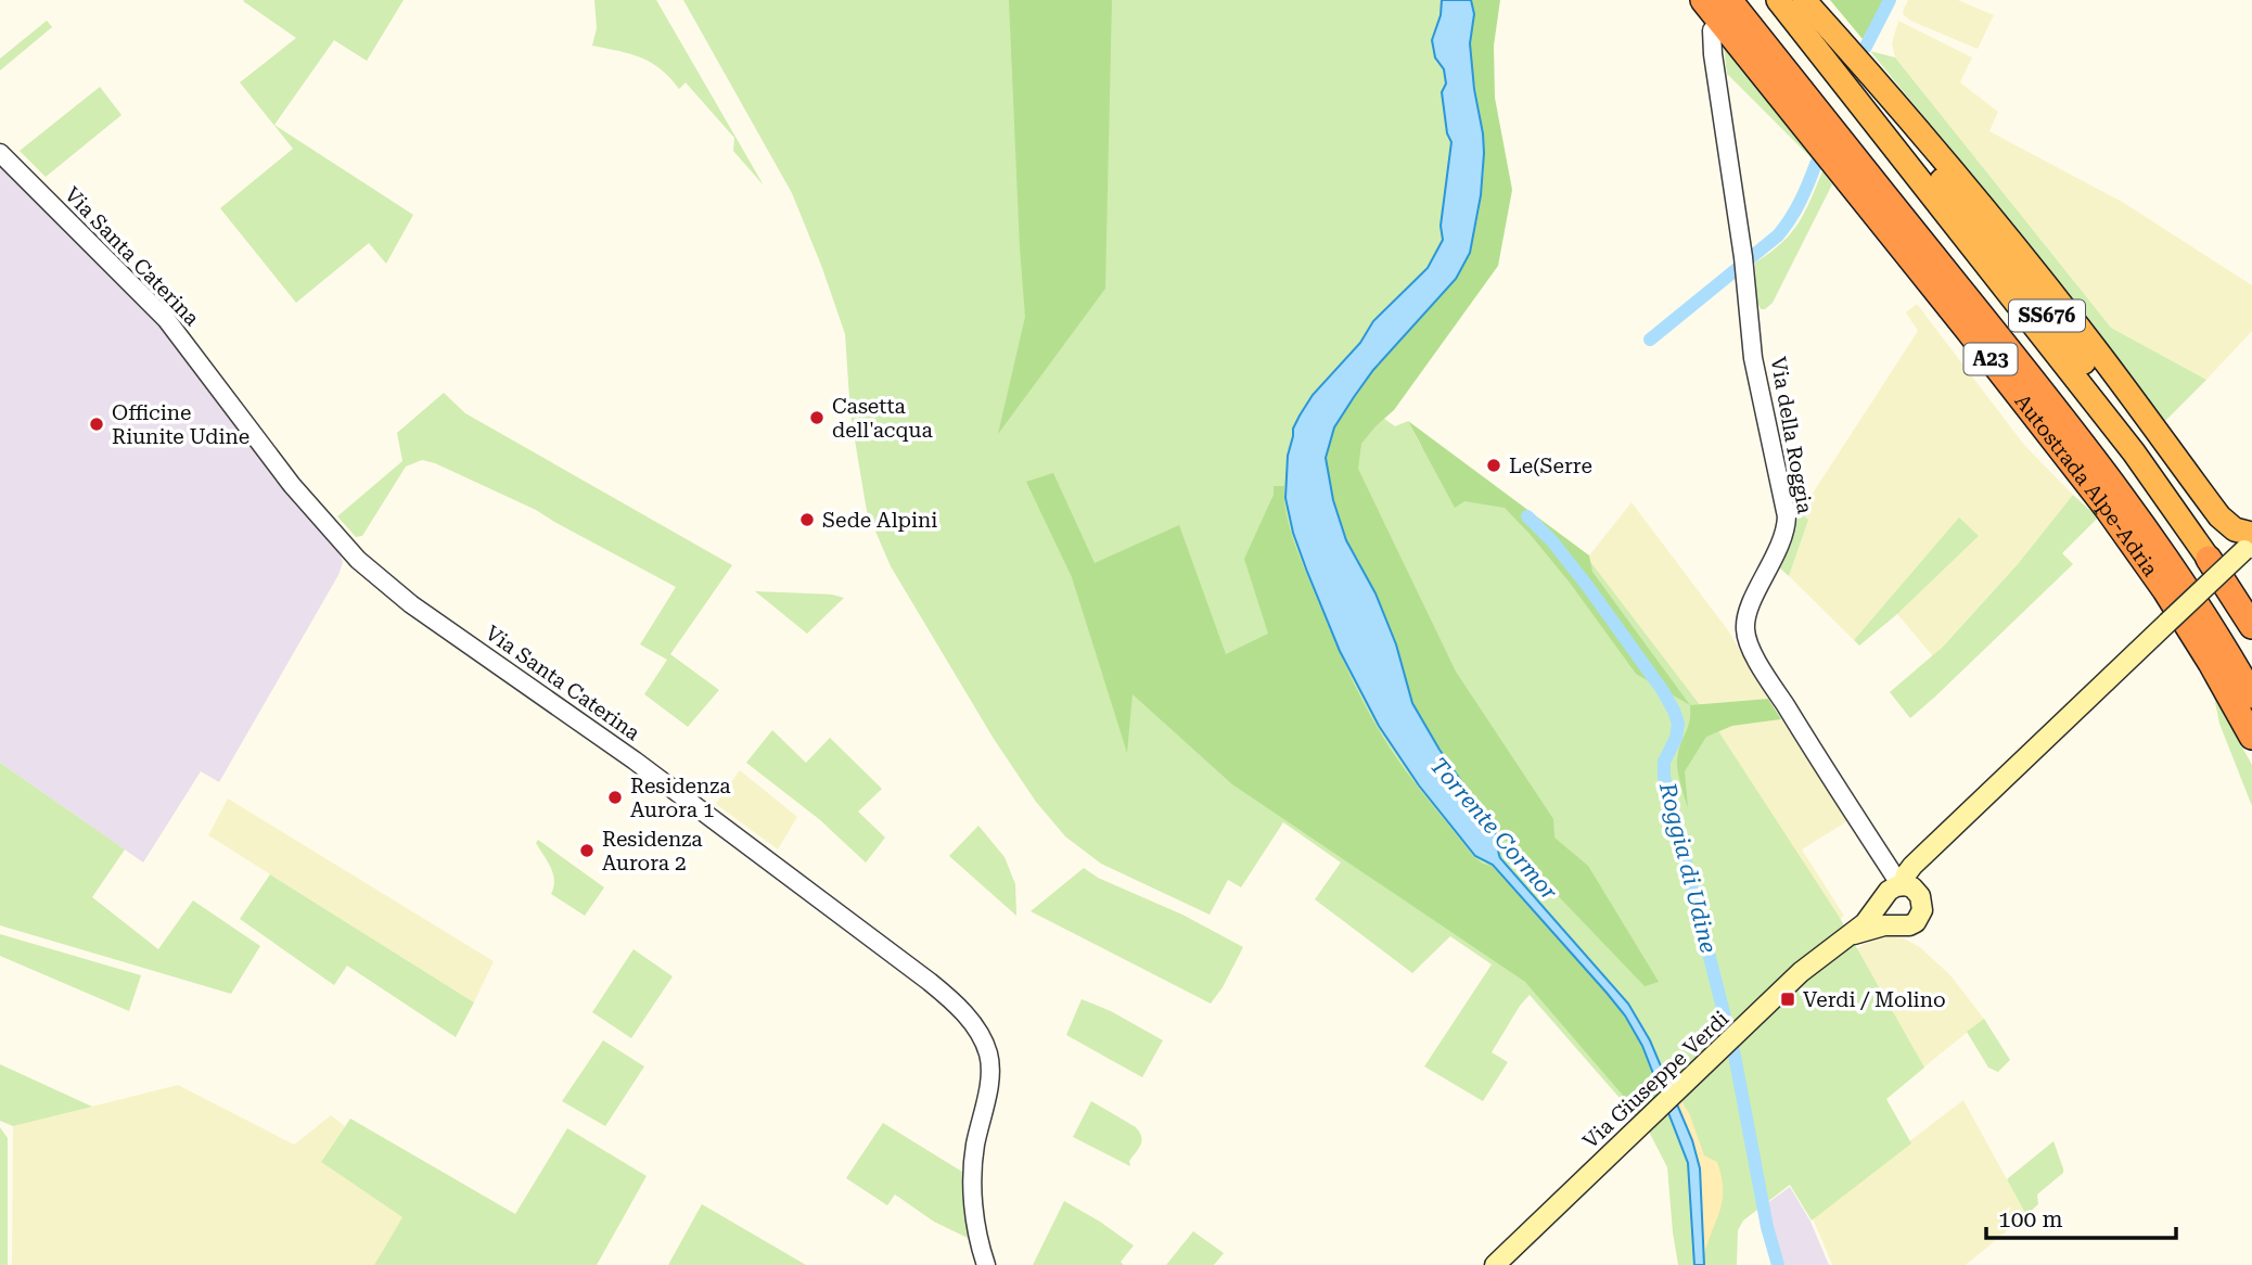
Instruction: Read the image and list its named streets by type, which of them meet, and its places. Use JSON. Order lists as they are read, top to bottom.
{
  "streets": {
    "highway": ["SS676", "A23", "Autostrada Alpe-Adria"],
    "main road": ["Via Giuseppe Verdi"],
    "street": ["Via Santa Caterina", "Via della Roggia"]
  },
  "crossings": [
    ["Via della Roggia", "Via Giuseppe Verdi"]
  ],
  "water": ["Torrente Cormor", "Roggia di Udine"],
  "places": {
    "other": [
      "Casetta dell'acqua",
      "Officine Riunite Udine",
      "Le(Serre",
      "Sede Alpini",
      "Residenza Aurora 1",
      "Residenza Aurora 2"
    ],
    "transit": ["Verdi / Molino"]
  },
  "scale_bar": "100 m"
}
